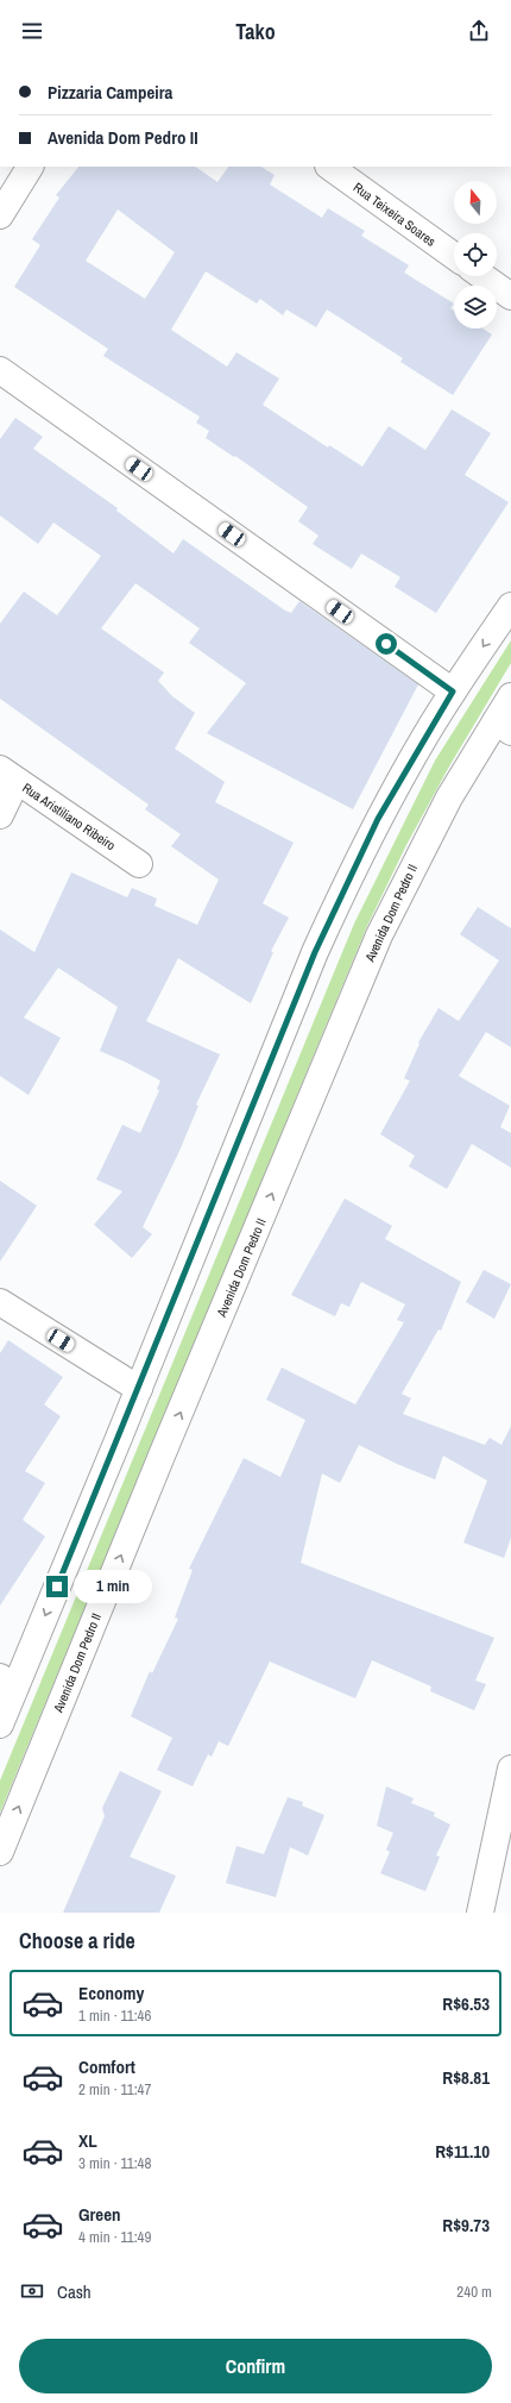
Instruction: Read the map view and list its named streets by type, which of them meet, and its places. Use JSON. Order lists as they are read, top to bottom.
{
  "streets": {
    "main road": ["Rua Teixeira Soares", "Rua Aristiliano Ribeiro", "Avenida Dom Pedro II"]
  },
  "north": "top",
  "page": {
    "header": "Tako",
    "banner": ["Pizzaria Campeira", "Avenida Dom Pedro II"],
    "bubble": "1 min",
    "heading": "Choose a ride",
    "list": [
      {
        "name": "Economy",
        "note": "1 min · 11:46",
        "value": "R$6.53"
      },
      {
        "name": "Comfort",
        "note": "2 min · 11:47",
        "value": "R$8.81"
      },
      {
        "name": "XL",
        "note": "3 min · 11:48",
        "value": "R$11.10"
      },
      {
        "name": "Green",
        "note": "4 min · 11:49",
        "value": "R$9.73"
      }
    ],
    "pay": ["Cash", "240 m"],
    "buttons": "Confirm"
  }
}
